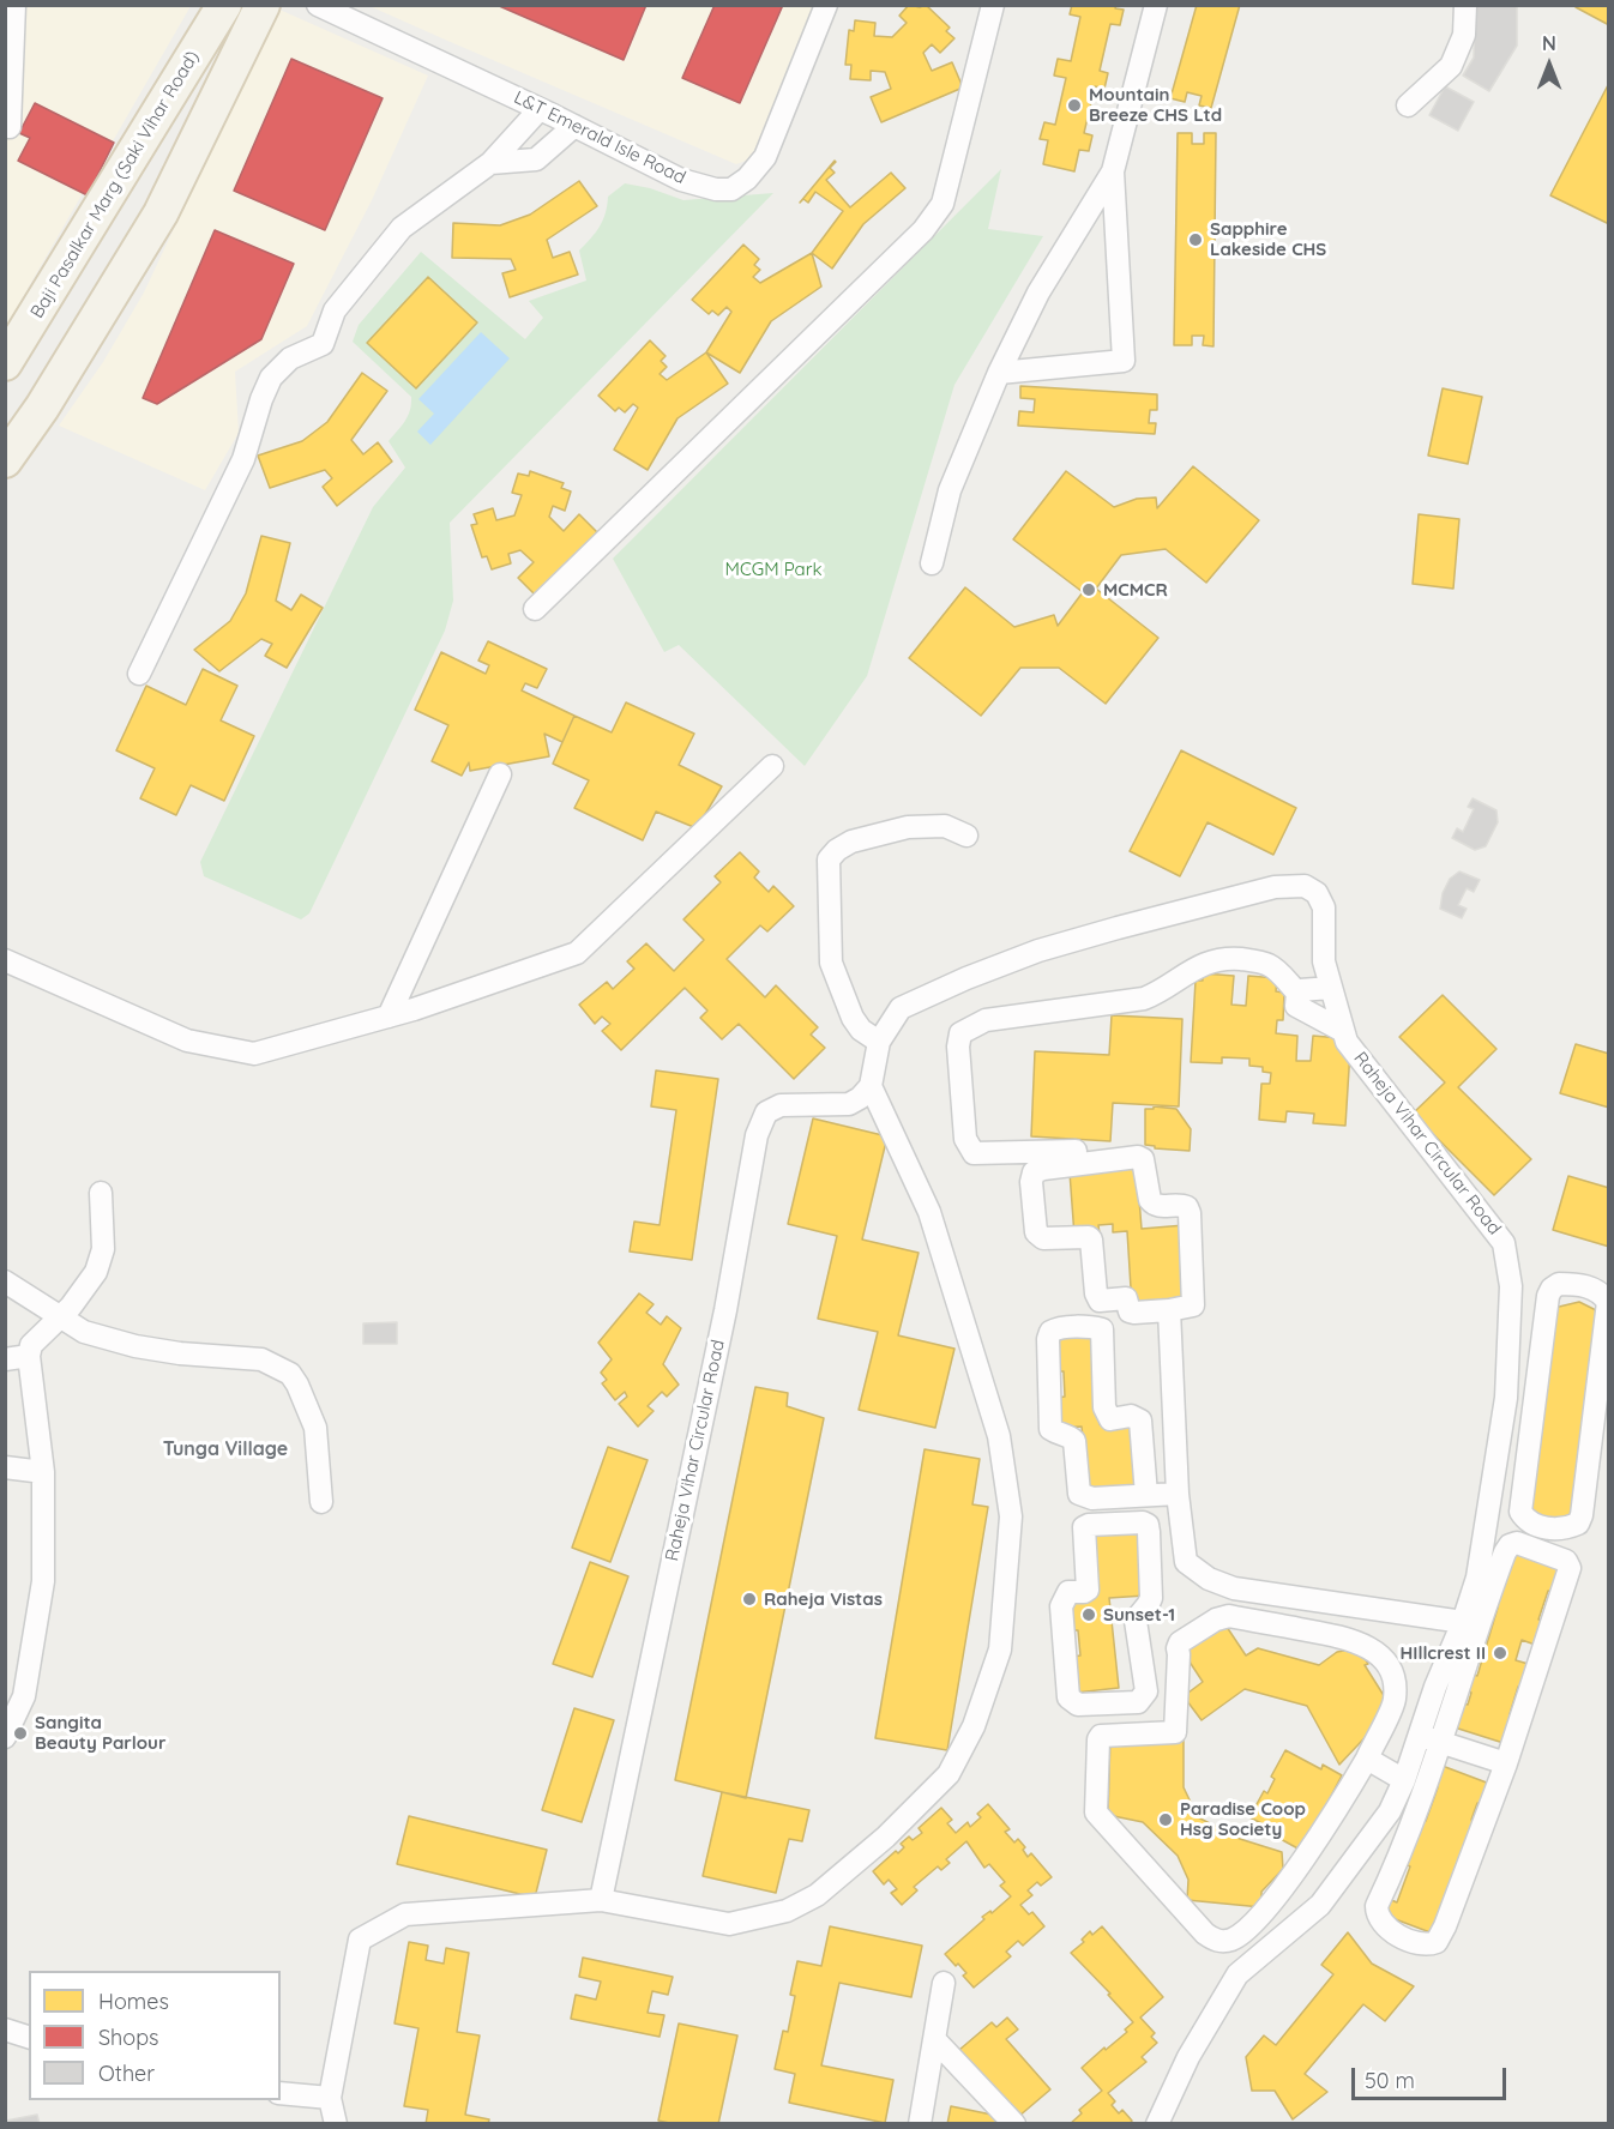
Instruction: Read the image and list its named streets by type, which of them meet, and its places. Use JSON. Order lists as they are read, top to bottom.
{
  "streets": {
    "main road": ["Baji Pasalkar Marg (Saki Vihar Road)"],
    "street": ["L&T Emerald Isle Road", "Raheja Vihar Circular Road"]
  },
  "districts": ["Tunga Village"],
  "parks": ["MCGM Park"],
  "places": [
    "Mountain Breeze CHS Ltd",
    "Sapphire Lakeside CHS",
    "MCMCR",
    "Raheja Vistas",
    "Sunset-1",
    "HIllcrest II",
    "Sangita Beauty Parlour",
    "Paradise Coop Hsg Society"
  ],
  "legend": ["Homes", "Shops", "Other"],
  "scale_bar": "50 m",
  "north": "top"
}
